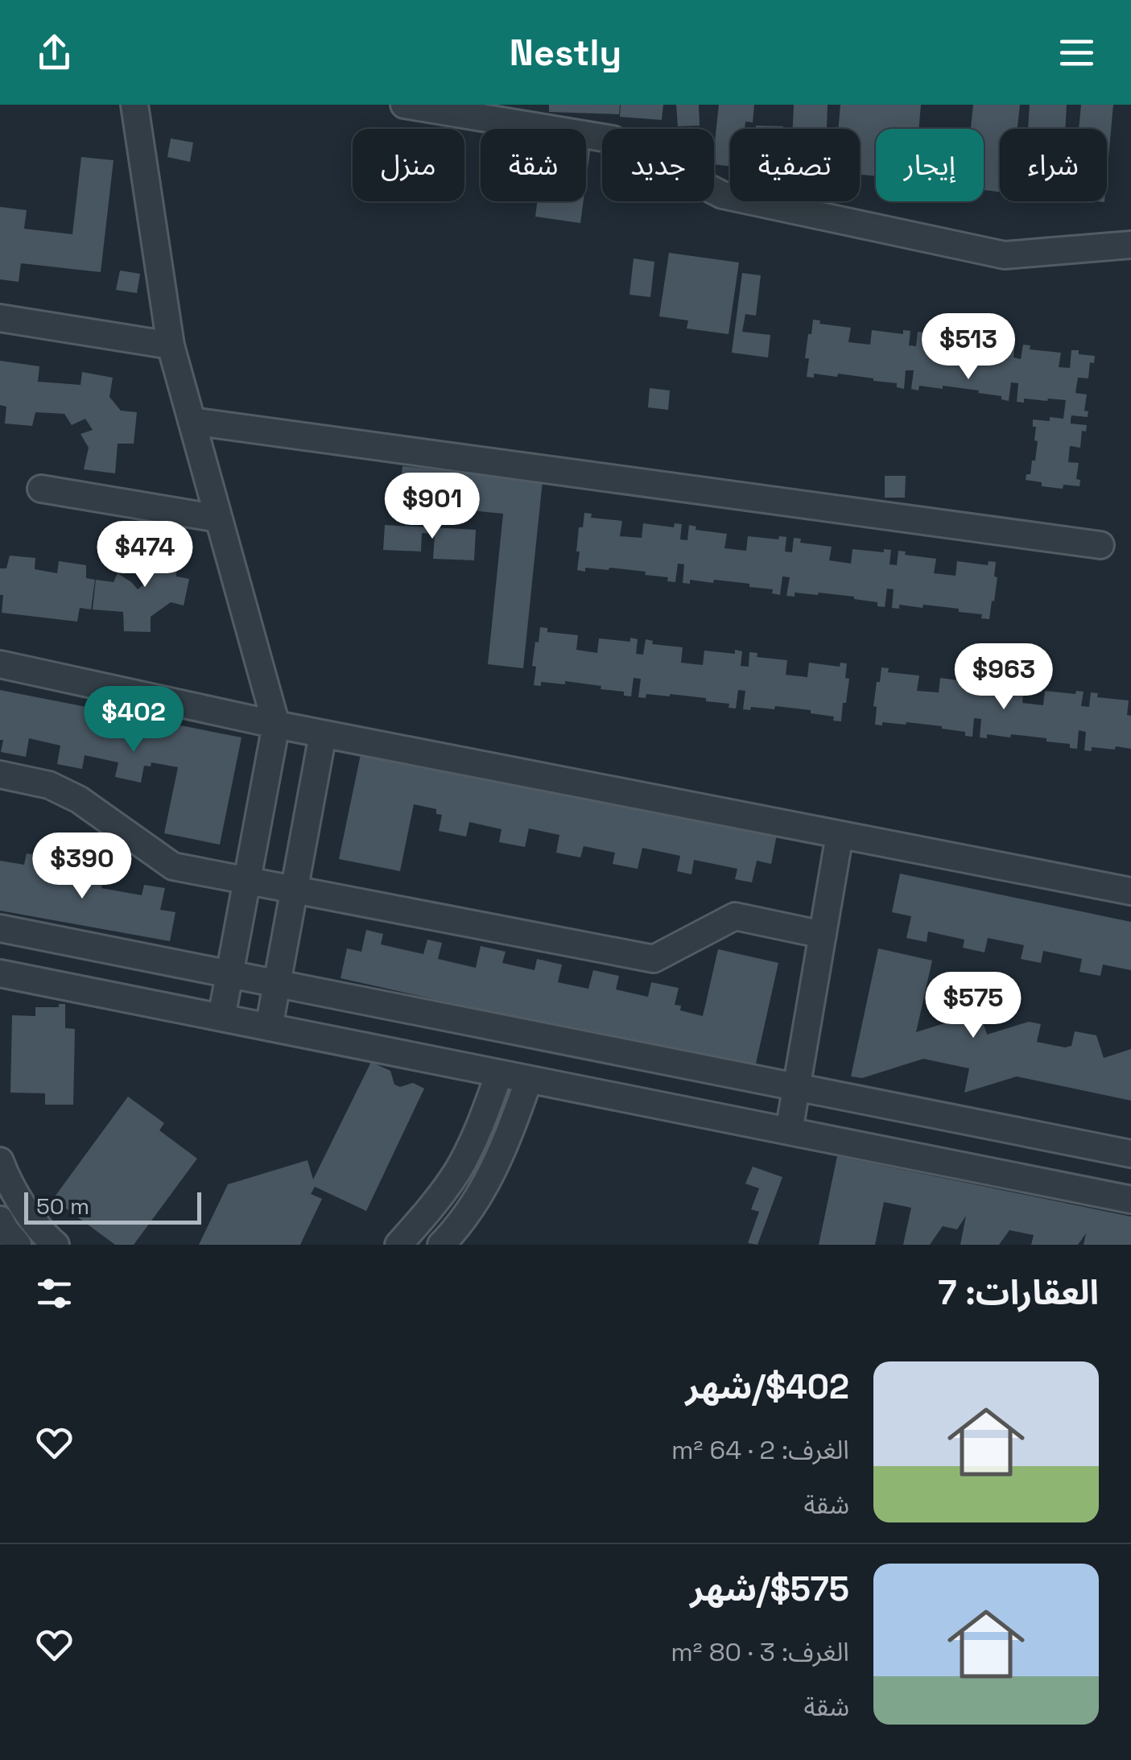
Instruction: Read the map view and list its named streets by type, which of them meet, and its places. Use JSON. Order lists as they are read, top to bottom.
{
  "scale_bar": "50 m",
  "page": {
    "header": "Nestly",
    "chip": [
      "شراء",
      "إيجار",
      "تصفية",
      "جديد",
      "شقة",
      "منزل"
    ],
    "price": [
      "$513",
      "$901",
      "$474",
      "$963",
      "$402",
      "$390",
      "$575"
    ],
    "scale": "50 m",
    "heading": "العقارات: 7",
    "list": [
      {
        "name": "$402/شهر",
        "note": "الغرف: 2 · 64 m² · شقة"
      },
      {
        "name": "$575/شهر",
        "note": "الغرف: 3 · 80 m² · شقة"
      }
    ]
  }
}
